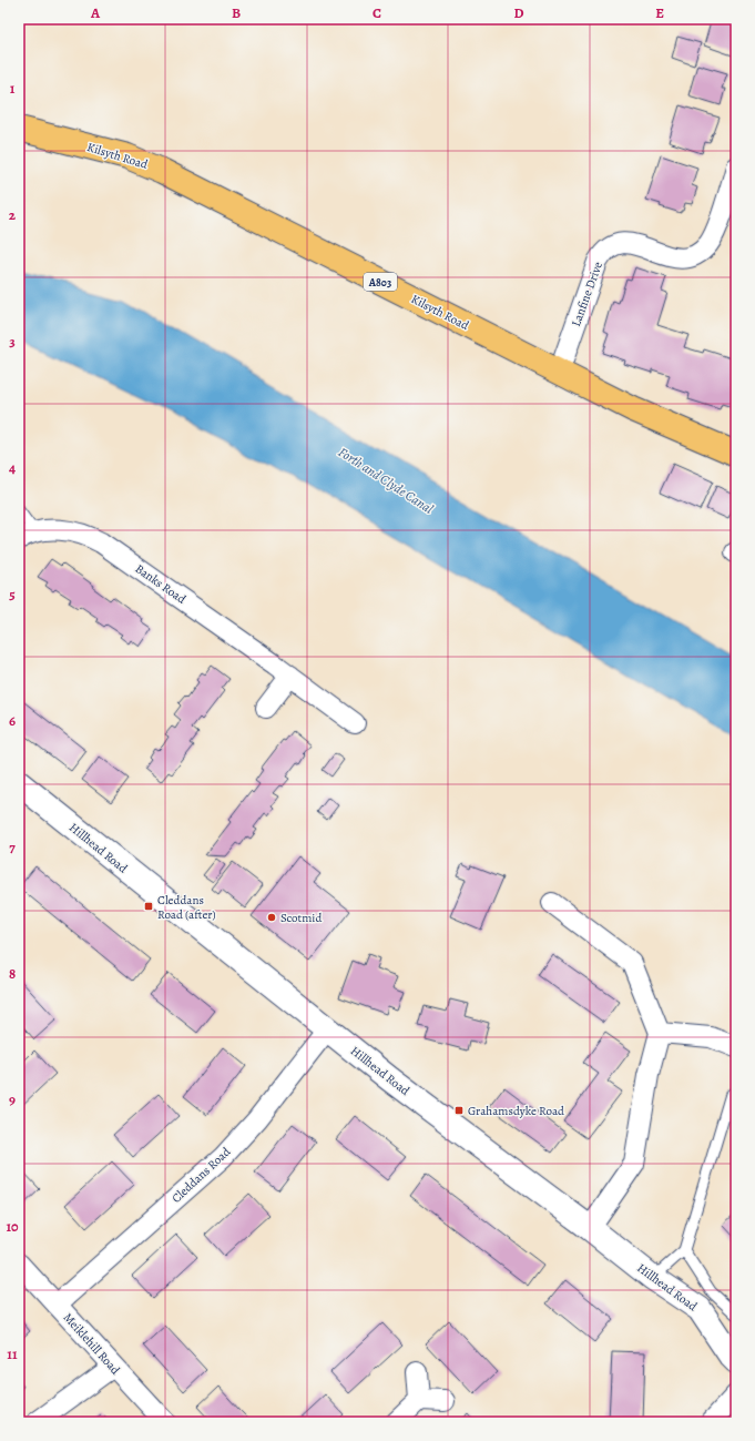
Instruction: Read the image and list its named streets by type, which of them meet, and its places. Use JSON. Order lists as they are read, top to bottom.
{
  "streets": {
    "main road": ["Kilsyth Road", "A803"],
    "street": [
      "Lanfine Drive",
      "Banks Road",
      "Hillhead Road",
      "Cleddans Road",
      "Meiklehill Road"
    ]
  },
  "crossings": [
    ["Kilsyth Road", "Lanfine Drive"],
    ["Hillhead Road", "Cleddans Road"],
    ["Cleddans Road", "Meiklehill Road"]
  ],
  "water": ["Forth and Clyde Canal"],
  "places": {
    "transit": ["Cleddans Road (after)", "Grahamsdyke Road"],
    "other": ["Scotmid"]
  },
  "grid": {
    "columns": [
      "A",
      "B",
      "C",
      "D",
      "E"
    ],
    "rows": [
      "1",
      "2",
      "3",
      "4",
      "5",
      "6",
      "7",
      "8",
      "9",
      "10",
      "11"
    ]
  }
}
